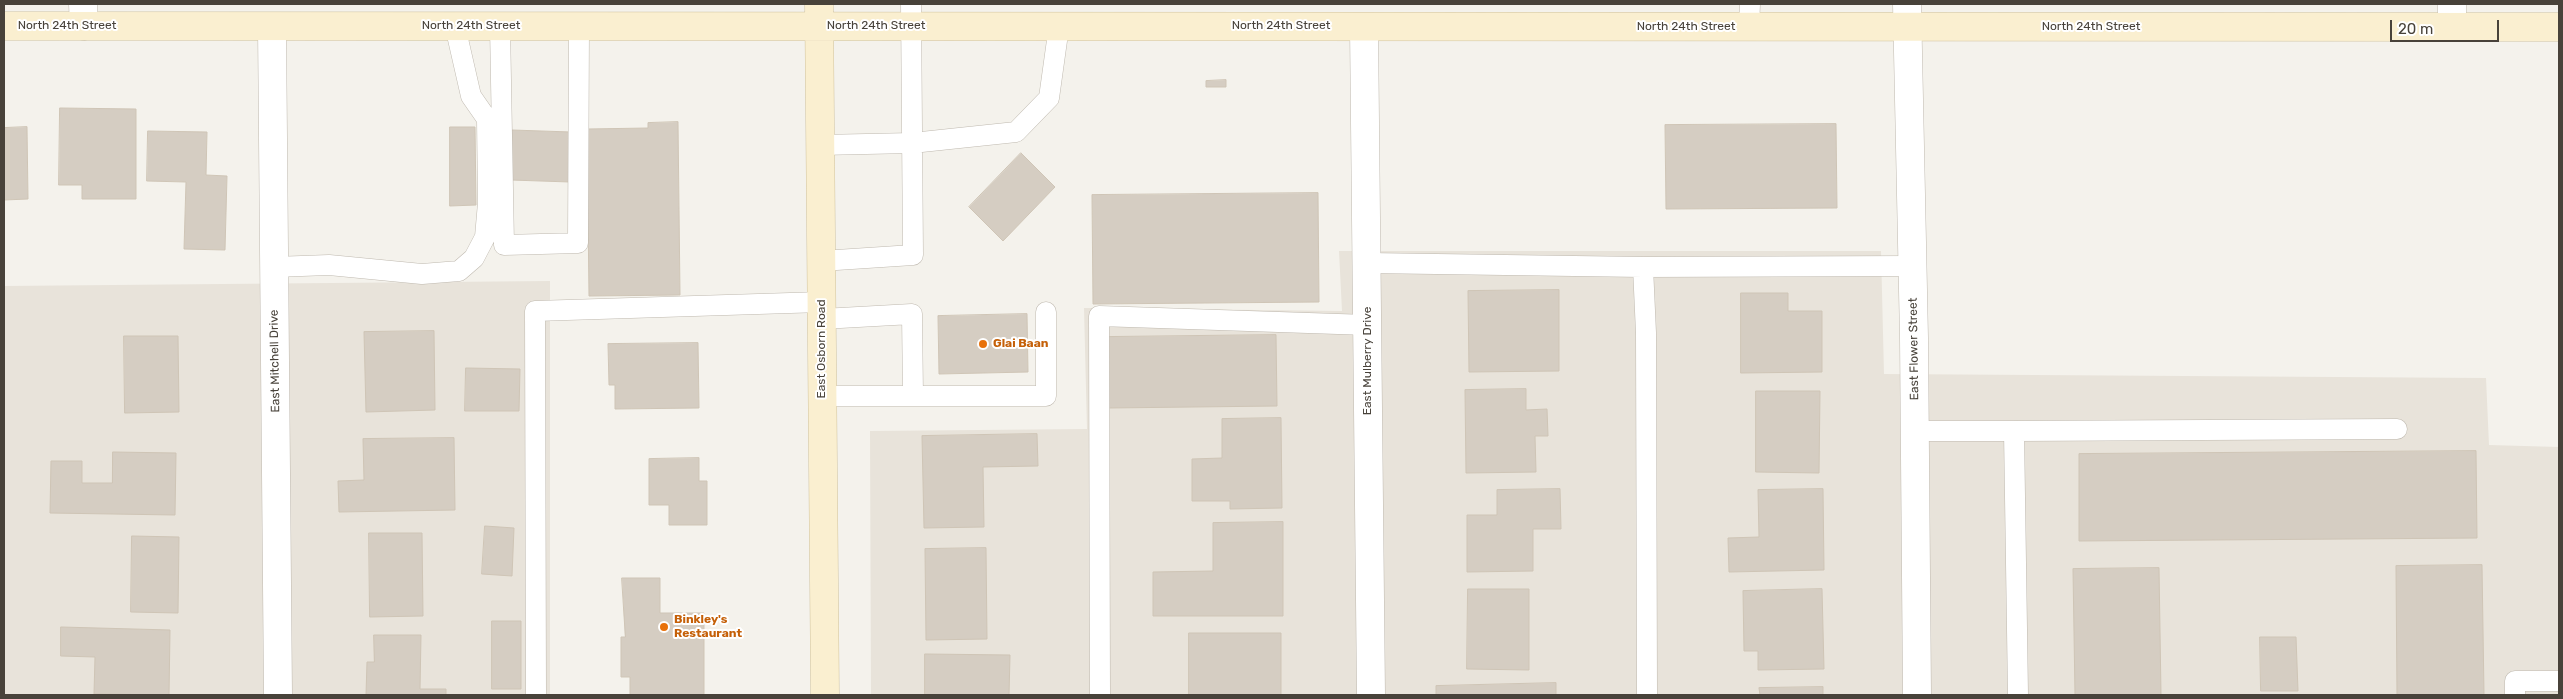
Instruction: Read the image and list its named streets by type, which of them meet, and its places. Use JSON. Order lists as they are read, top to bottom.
{
  "streets": {
    "main road": ["North 24th Street", "East Osborn Road"],
    "street": ["East Flower Street", "East Mitchell Drive", "East Mulberry Drive"]
  },
  "crossings": [
    ["North 24th Street", "East Osborn Road"],
    ["North 24th Street", "East Flower Street"],
    ["North 24th Street", "East Mitchell Drive"],
    ["North 24th Street", "East Mulberry Drive"]
  ],
  "places": ["Glai Baan", "Binkley's Restaurant"],
  "scale_bar": "20 m"
}
